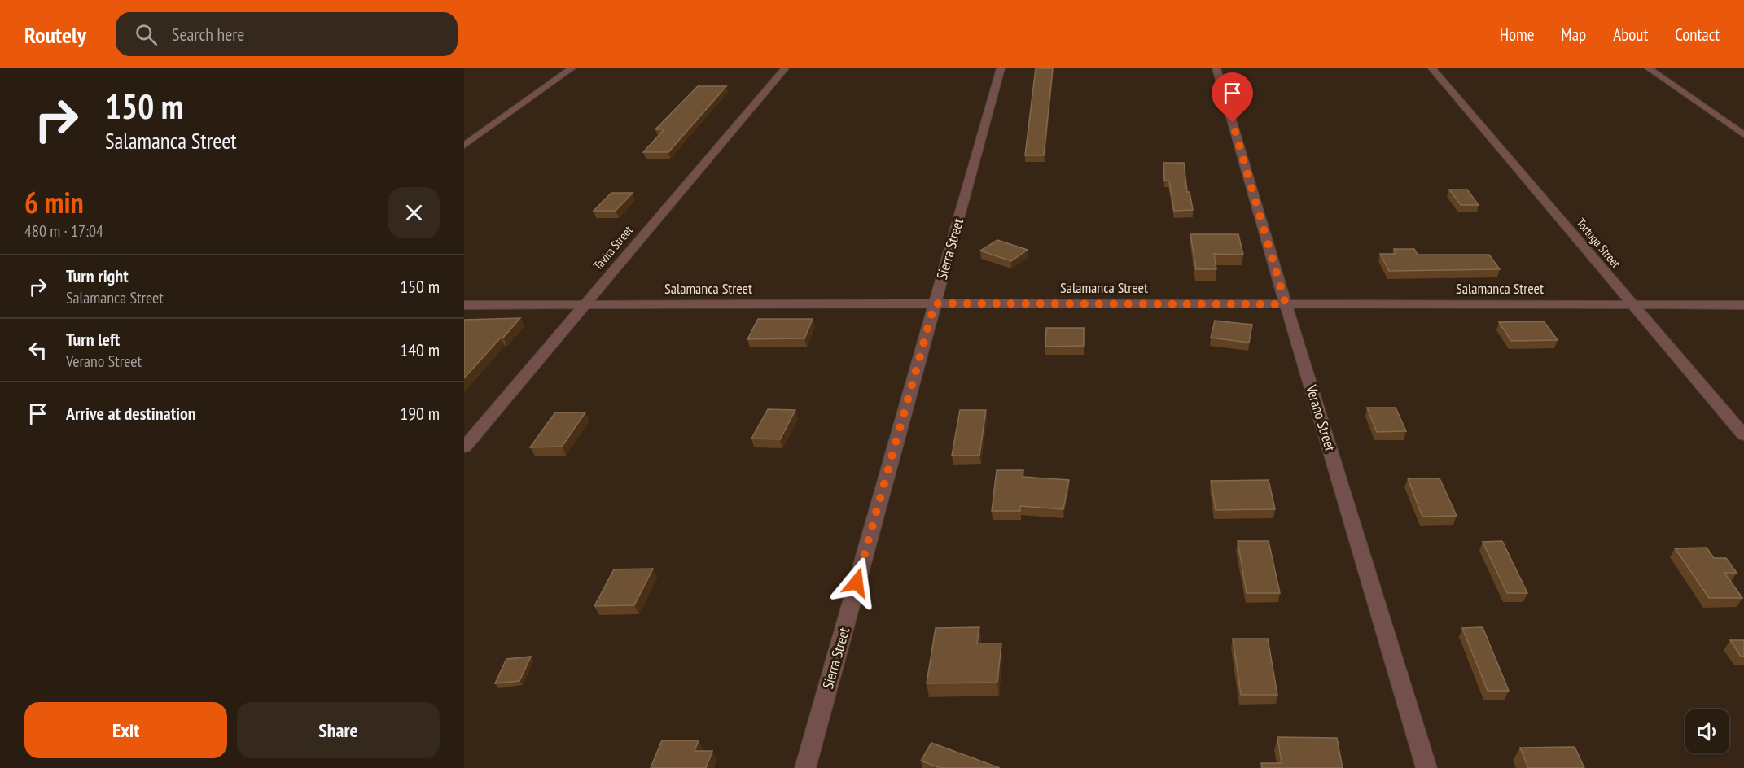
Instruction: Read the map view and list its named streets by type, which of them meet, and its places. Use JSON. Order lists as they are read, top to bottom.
{
  "streets": {
    "street": [
      "Tortuga Street",
      "Tavira Street",
      "Sierra Street",
      "Salamanca Street",
      "Verano Street"
    ]
  },
  "crossings": [
    ["Tortuga Street", "Salamanca Street"],
    ["Tavira Street", "Salamanca Street"],
    ["Sierra Street", "Salamanca Street"],
    ["Salamanca Street", "Verano Street"]
  ],
  "page": {
    "header": "Routely",
    "search": "Search here",
    "nav": [
      "Home",
      "Map",
      "About",
      "Contact"
    ],
    "turn": ["150 m", "Salamanca Street"],
    "heading": ["6 min", "480 m · 17:04"],
    "list": [
      {
        "name": "Turn right",
        "note": "Salamanca Street",
        "value": "150 m"
      },
      {
        "name": "Turn left",
        "note": "Verano Street",
        "value": "140 m"
      },
      {
        "name": "Arrive at destination",
        "value": "190 m"
      }
    ],
    "buttons": ["Exit", "Share"]
  }
}
